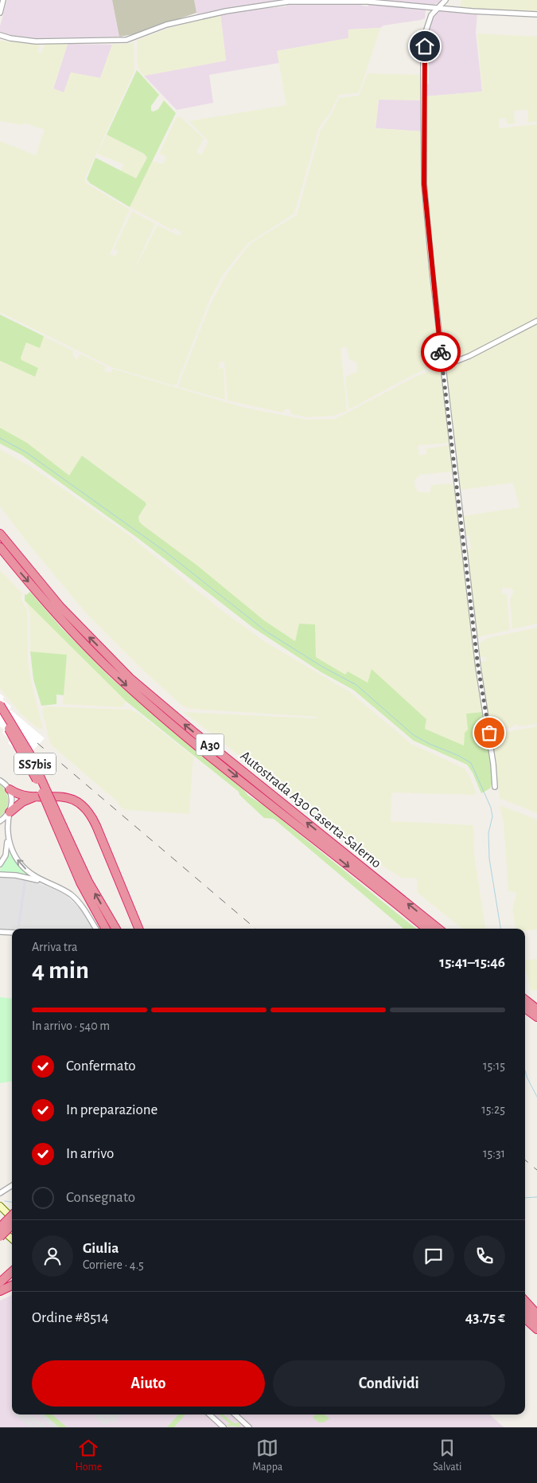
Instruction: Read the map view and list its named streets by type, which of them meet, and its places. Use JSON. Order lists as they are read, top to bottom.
{
  "streets": {
    "highway": ["A30", "SS7bis", "Autostrada A30 Caserta-Salerno"]
  },
  "page": {
    "heading": ["4 min", "Arriva tra", "15:41–15:46"],
    "panel": [
      "Giulia",
      "Corriere · 4.5",
      "Ordine #8514",
      "43.75 €"
    ],
    "bar": "In arrivo · 540 m",
    "list": [
      ["Confermato", "15:15"],
      ["In preparazione", "15:25"],
      ["In arrivo", "15:31"],
      "Consegnato"
    ],
    "buttons": ["Aiuto", "Condividi"],
    "tabs": ["Home", "Mappa", "Salvati"]
  }
}
